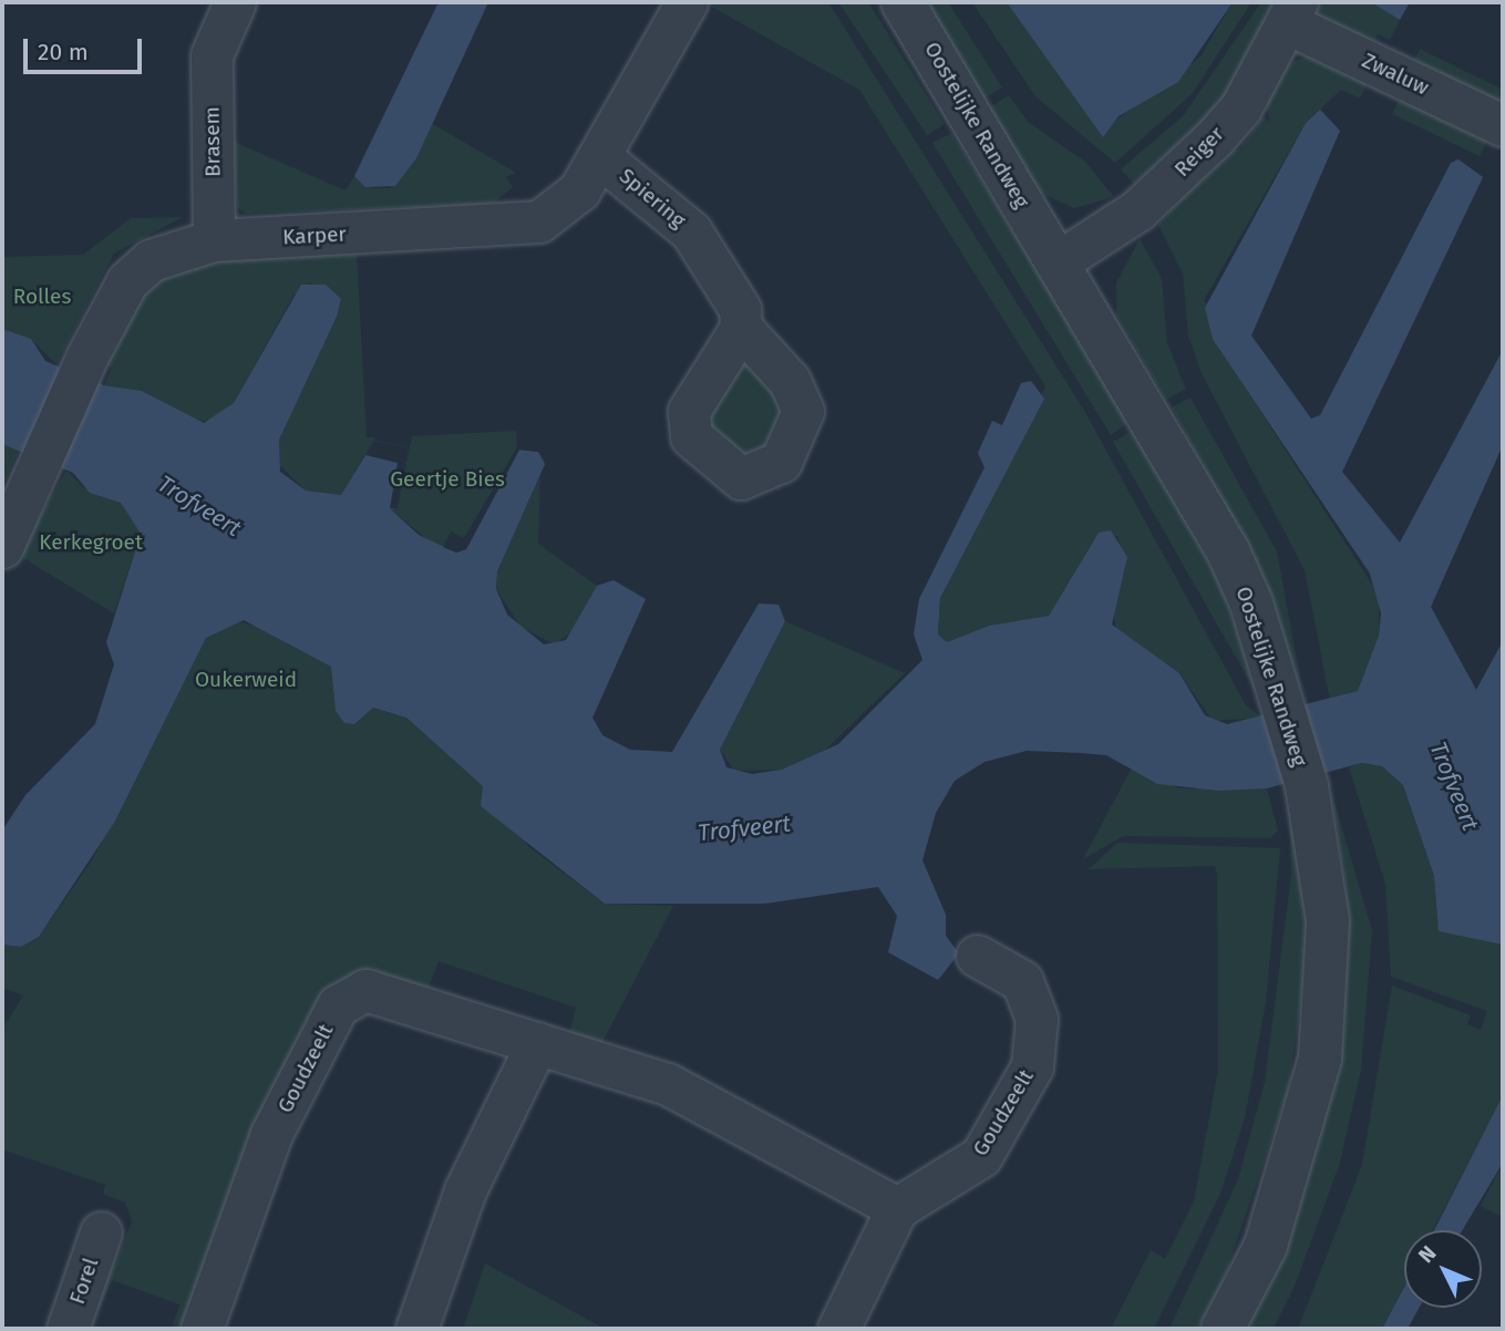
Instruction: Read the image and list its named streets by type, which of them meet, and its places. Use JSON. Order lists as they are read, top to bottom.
{
  "streets": {
    "street": [
      "Zwaluw",
      "Oostelijke Randweg",
      "Brasem",
      "Reiger",
      "Spiering",
      "Karper",
      "Goudzeelt",
      "Forel"
    ]
  },
  "crossings": [
    ["Zwaluw", "Reiger"],
    ["Oostelijke Randweg", "Reiger"],
    ["Brasem", "Karper"],
    ["Spiering", "Karper"]
  ],
  "water": ["Trofveert"],
  "parks": [
    "Rolles",
    "Geertje Bies",
    "Kerkegroet",
    "Oukerweid"
  ],
  "scale_bar": "20 m",
  "north": "top left"
}
